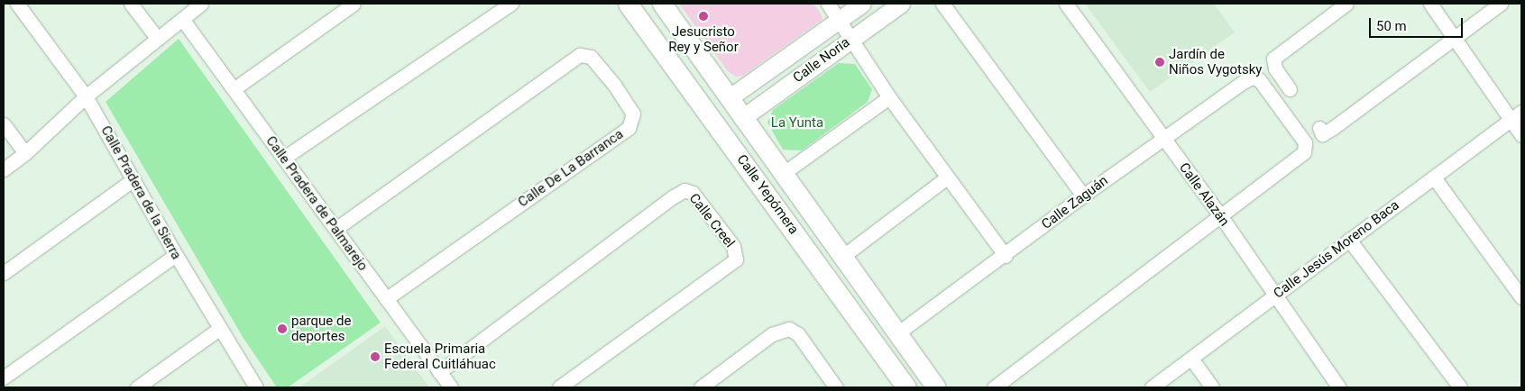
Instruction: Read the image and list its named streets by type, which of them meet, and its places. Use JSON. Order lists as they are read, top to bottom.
{
  "streets": {
    "main road": ["Calle Yepómera"],
    "street": [
      "Calle Noria",
      "Calle De La Barranca",
      "Calle Pradera de la Sierra",
      "Calle Alazán",
      "Calle Zaguán",
      "Calle Pradera de Palmarejo",
      "Calle Creel",
      "Calle Jesús Moreno Baca"
    ]
  },
  "crossings": [
    ["Calle Noria", "Calle Yepómera"],
    ["Calle De La Barranca", "Calle Pradera de Palmarejo"],
    ["Calle Yepómera", "Calle Zaguán"],
    ["Calle Alazán", "Calle Zaguán"],
    ["Calle Alazán", "Calle Jesús Moreno Baca"],
    ["Calle Pradera de Palmarejo", "Calle Creel"]
  ],
  "parks": ["La Yunta"],
  "places": [
    "Jesucristo Rey y Señor",
    "Jardín de Niños Vygotsky",
    "parque de deportes",
    "Escuela Primaria Federal Cuitláhuac"
  ],
  "scale_bar": "50 m"
}
